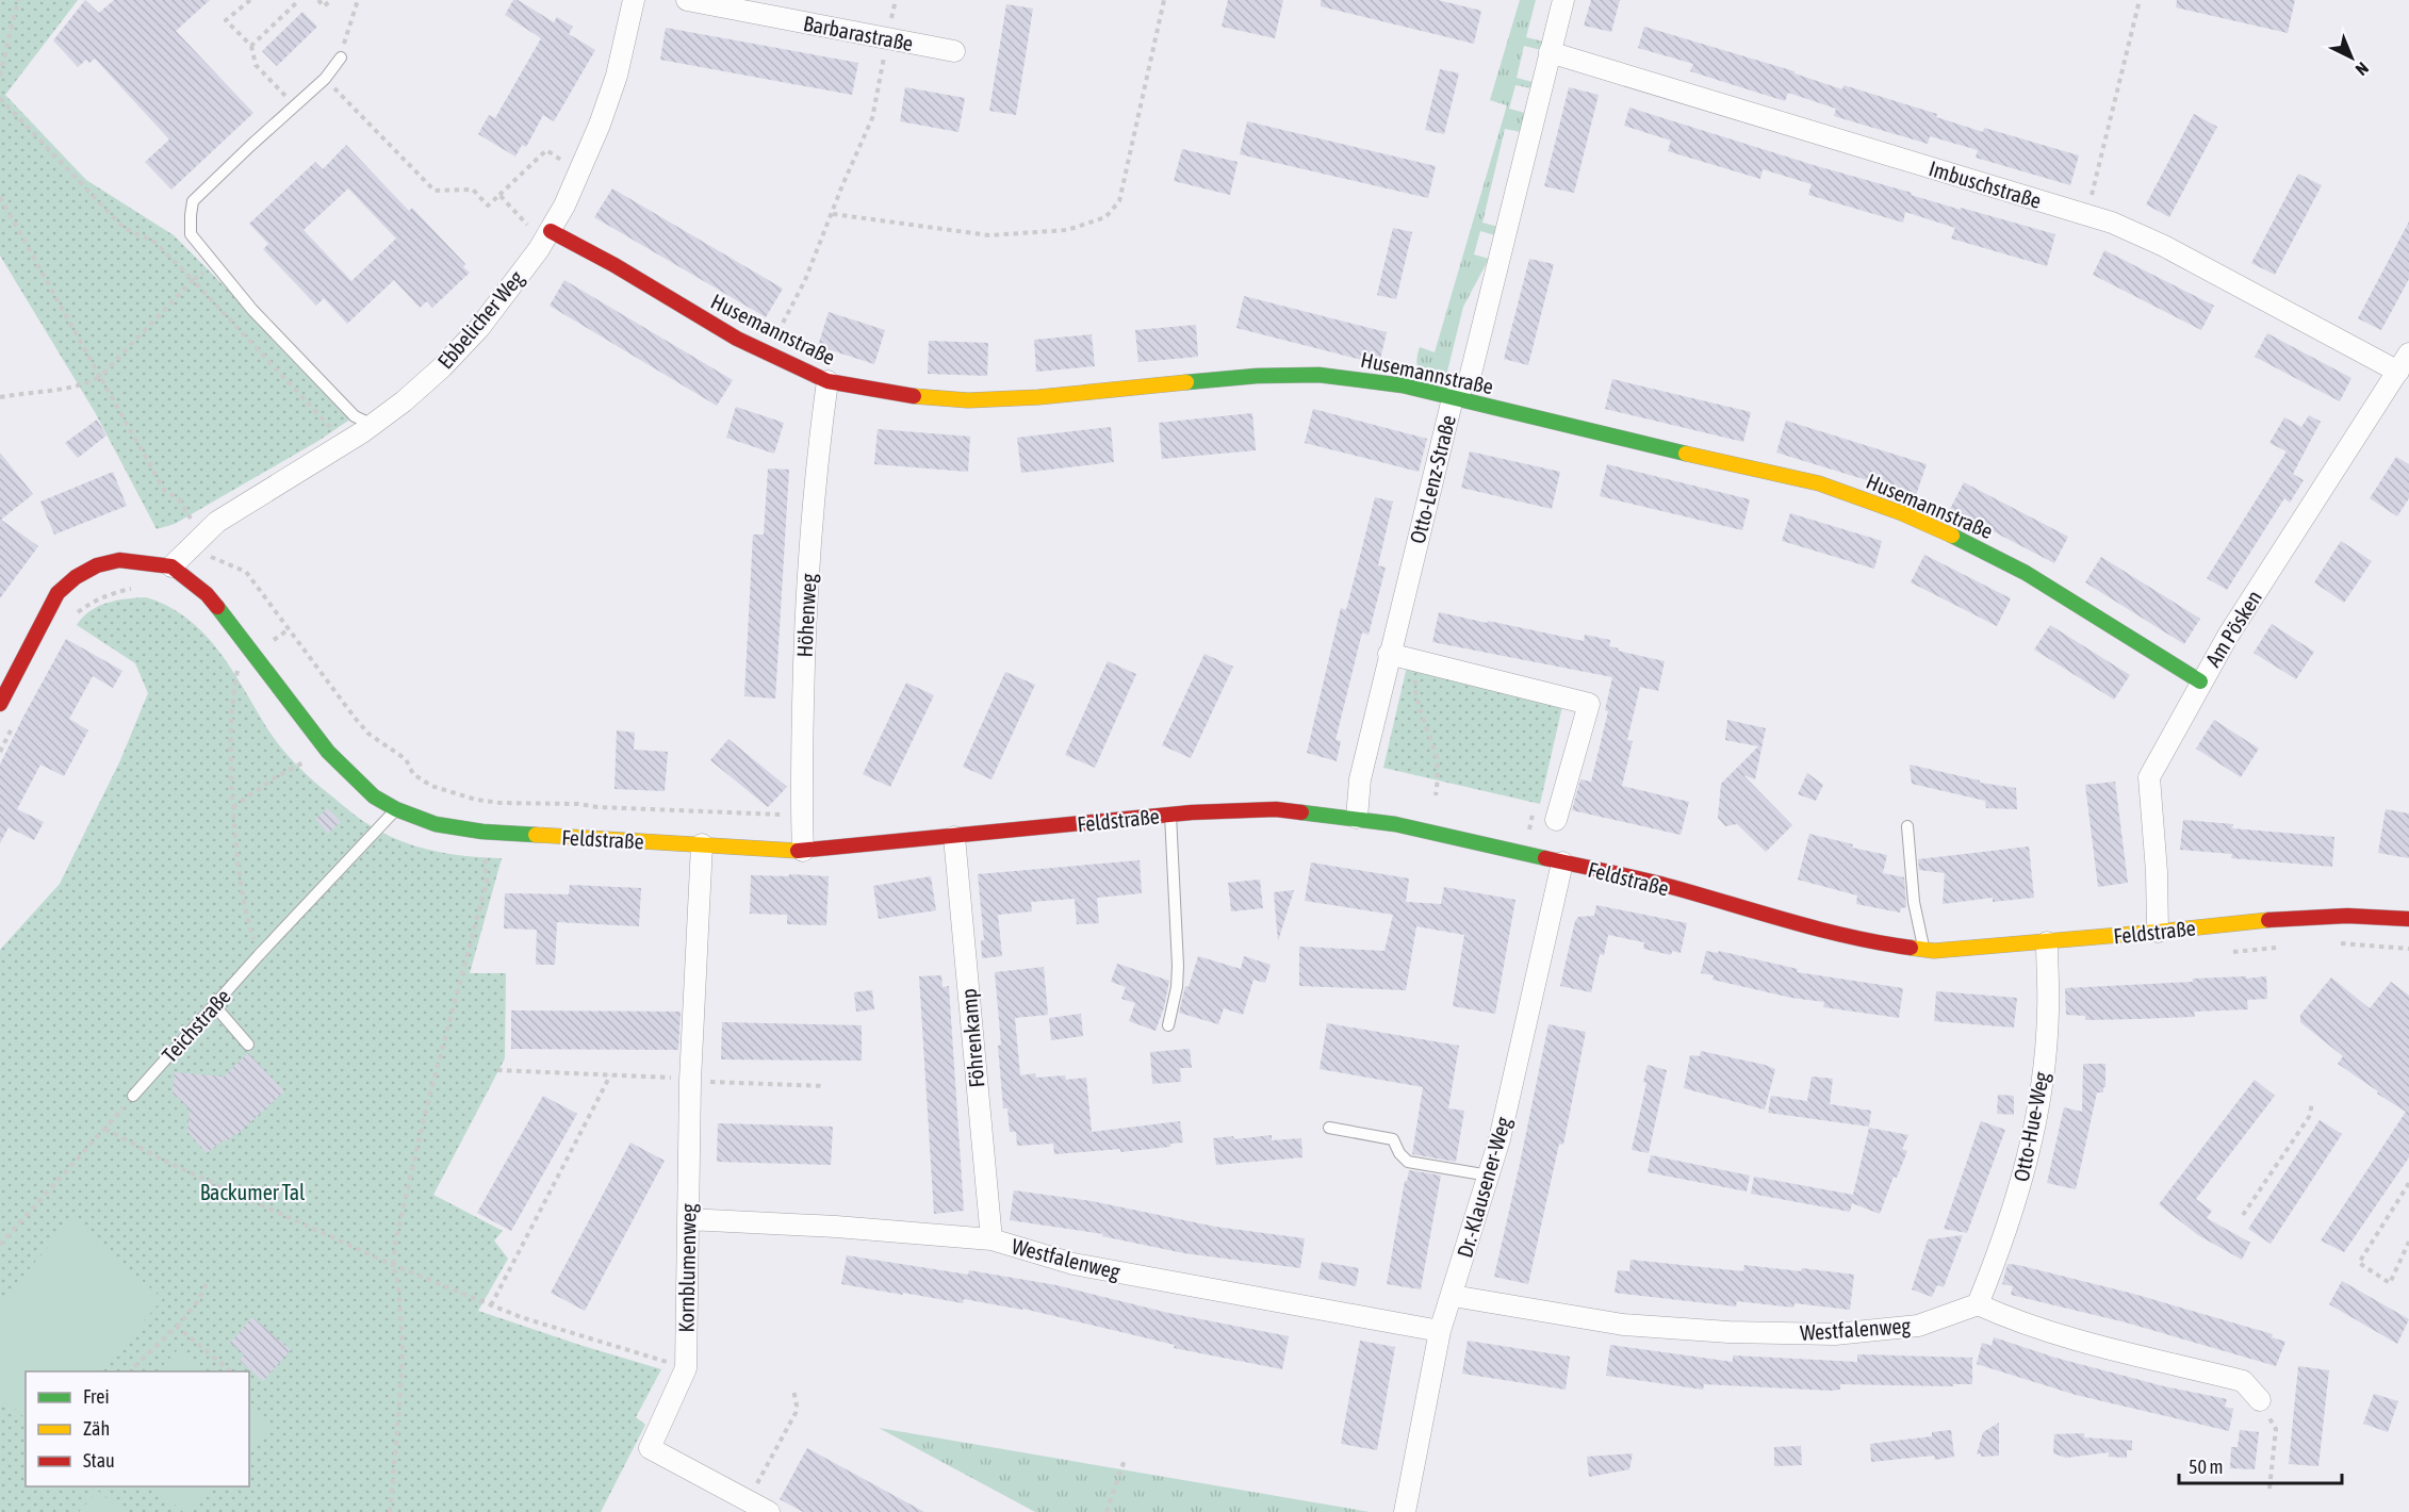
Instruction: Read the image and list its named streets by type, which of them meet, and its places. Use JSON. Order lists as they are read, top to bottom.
{
  "streets": {
    "main road": ["Husemannstraße", "Feldstraße"],
    "street": [
      "Barbarastraße",
      "Imbuschstraße",
      "Ebbelicher Weg",
      "Otto-Lenz-Straße",
      "Höhenweg",
      "Am Pösken",
      "Föhrenkamp",
      "Otto-Hue-Weg",
      "Dr.-Klausener-Weg",
      "Westfalenweg",
      "Kornblumenweg"
    ],
    "lane": ["Teichstraße"]
  },
  "crossings": [
    ["Imbuschstraße", "Otto-Lenz-Straße"],
    ["Imbuschstraße", "Am Pösken"],
    ["Ebbelicher Weg", "Husemannstraße"],
    ["Ebbelicher Weg", "Feldstraße"],
    ["Husemannstraße", "Otto-Lenz-Straße"],
    ["Husemannstraße", "Höhenweg"],
    ["Husemannstraße", "Am Pösken"],
    ["Otto-Lenz-Straße", "Feldstraße"],
    ["Höhenweg", "Feldstraße"],
    ["Am Pösken", "Feldstraße"],
    ["Feldstraße", "Teichstraße"],
    ["Feldstraße", "Föhrenkamp"],
    ["Feldstraße", "Otto-Hue-Weg"],
    ["Feldstraße", "Dr.-Klausener-Weg"],
    ["Feldstraße", "Kornblumenweg"],
    ["Föhrenkamp", "Westfalenweg"],
    ["Otto-Hue-Weg", "Westfalenweg"],
    ["Dr.-Klausener-Weg", "Westfalenweg"],
    ["Westfalenweg", "Kornblumenweg"]
  ],
  "parks": ["Backumer Tal"],
  "legend": ["Frei", "Zäh", "Stau"],
  "scale_bar": "50 m",
  "north": "bottom right"
}
